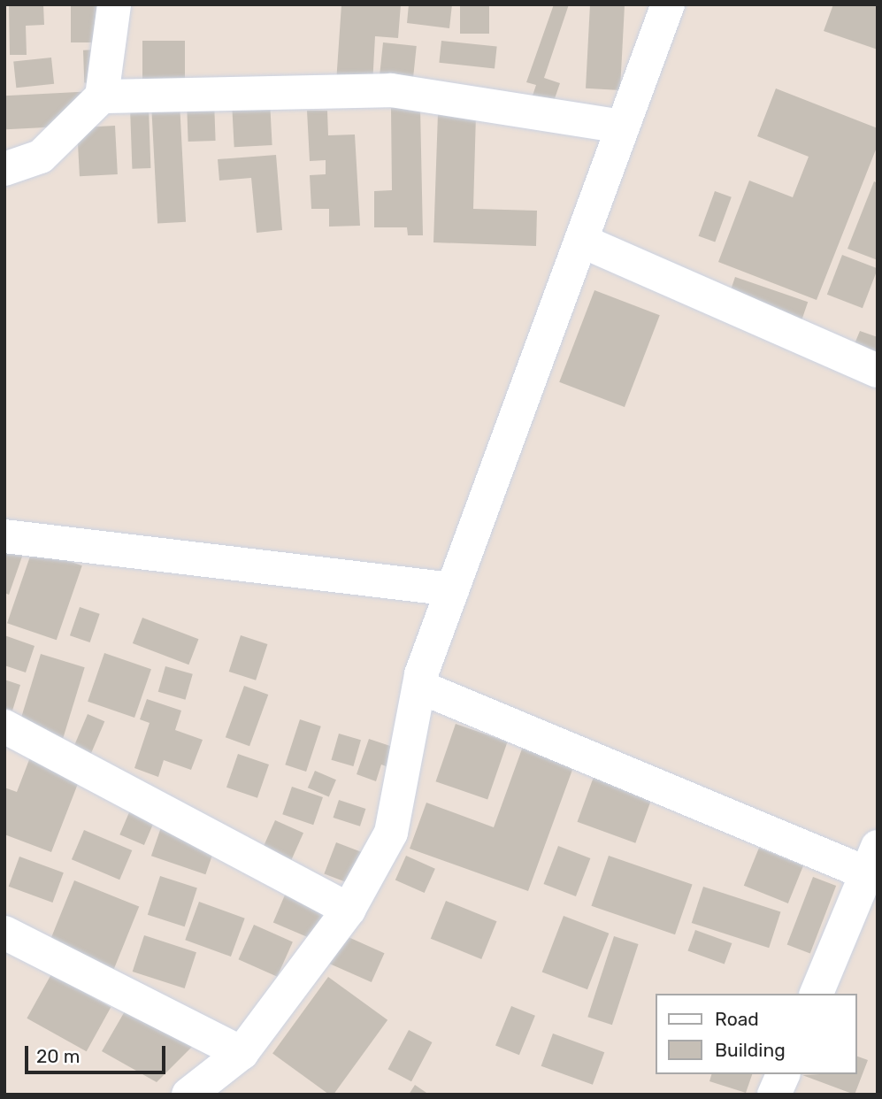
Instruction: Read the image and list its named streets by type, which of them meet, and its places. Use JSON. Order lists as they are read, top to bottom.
{
  "legend": ["Road", "Building"],
  "scale_bar": "20 m"
}
